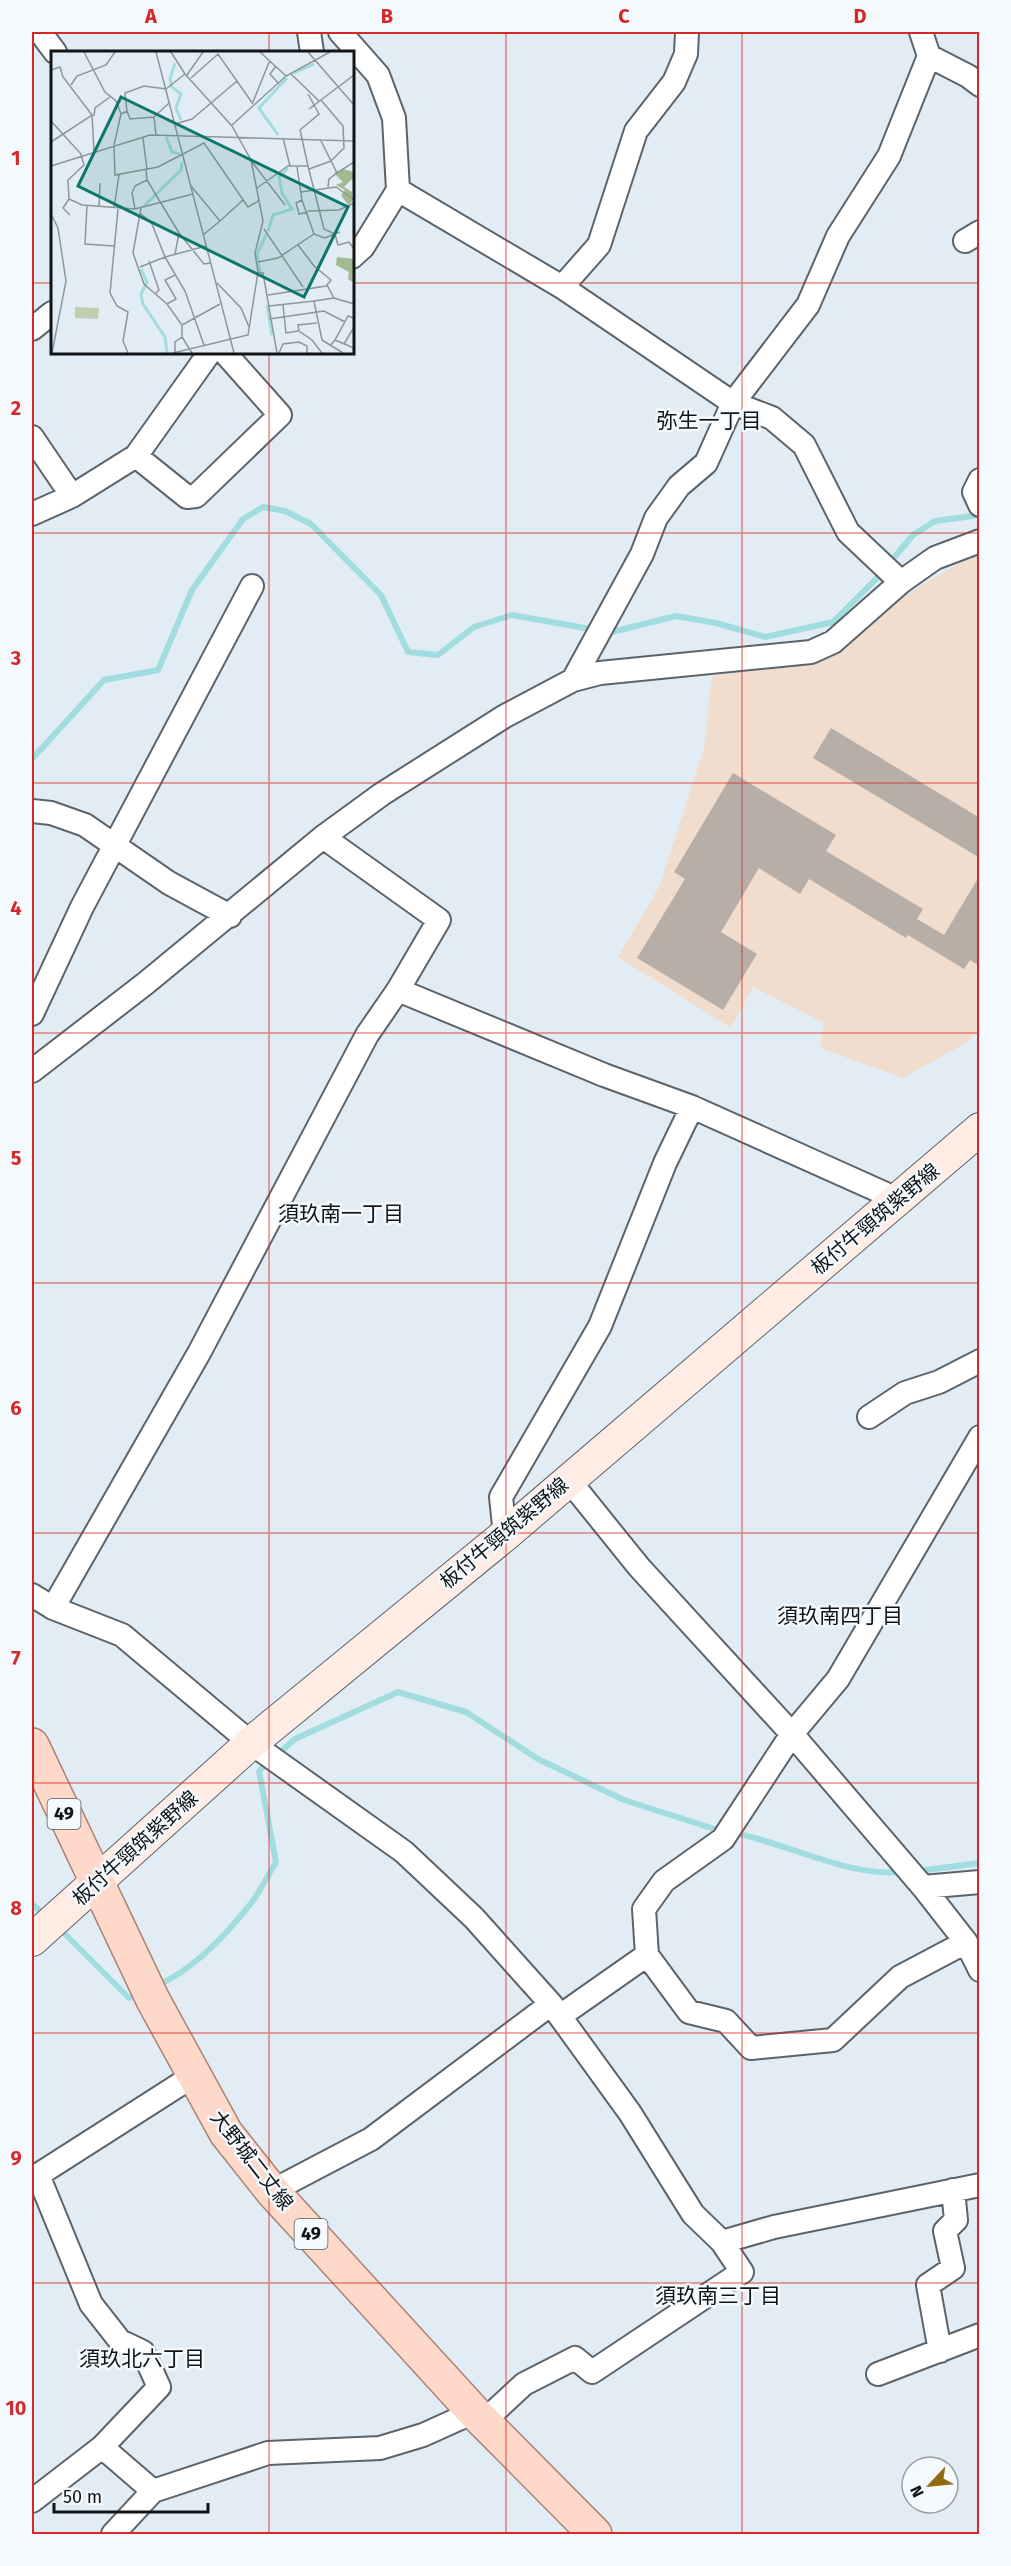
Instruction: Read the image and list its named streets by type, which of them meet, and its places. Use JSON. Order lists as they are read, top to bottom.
{
  "streets": {
    "main road": ["板付牛頸筑紫野線", "49", "大野城二丈線"]
  },
  "crossings": [
    ["板付牛頸筑紫野線", "大野城二丈線"]
  ],
  "districts": [
    "弥生一丁目",
    "須玖南一丁目",
    "須玖南四丁目",
    "須玖南三丁目",
    "須玖北六丁目"
  ],
  "scale_bar": "50 m",
  "north": "bottom left",
  "grid": {
    "columns": [
      "A",
      "B",
      "C",
      "D"
    ],
    "rows": [
      "1",
      "2",
      "3",
      "4",
      "5",
      "6",
      "7",
      "8",
      "9",
      "10"
    ]
  }
}
